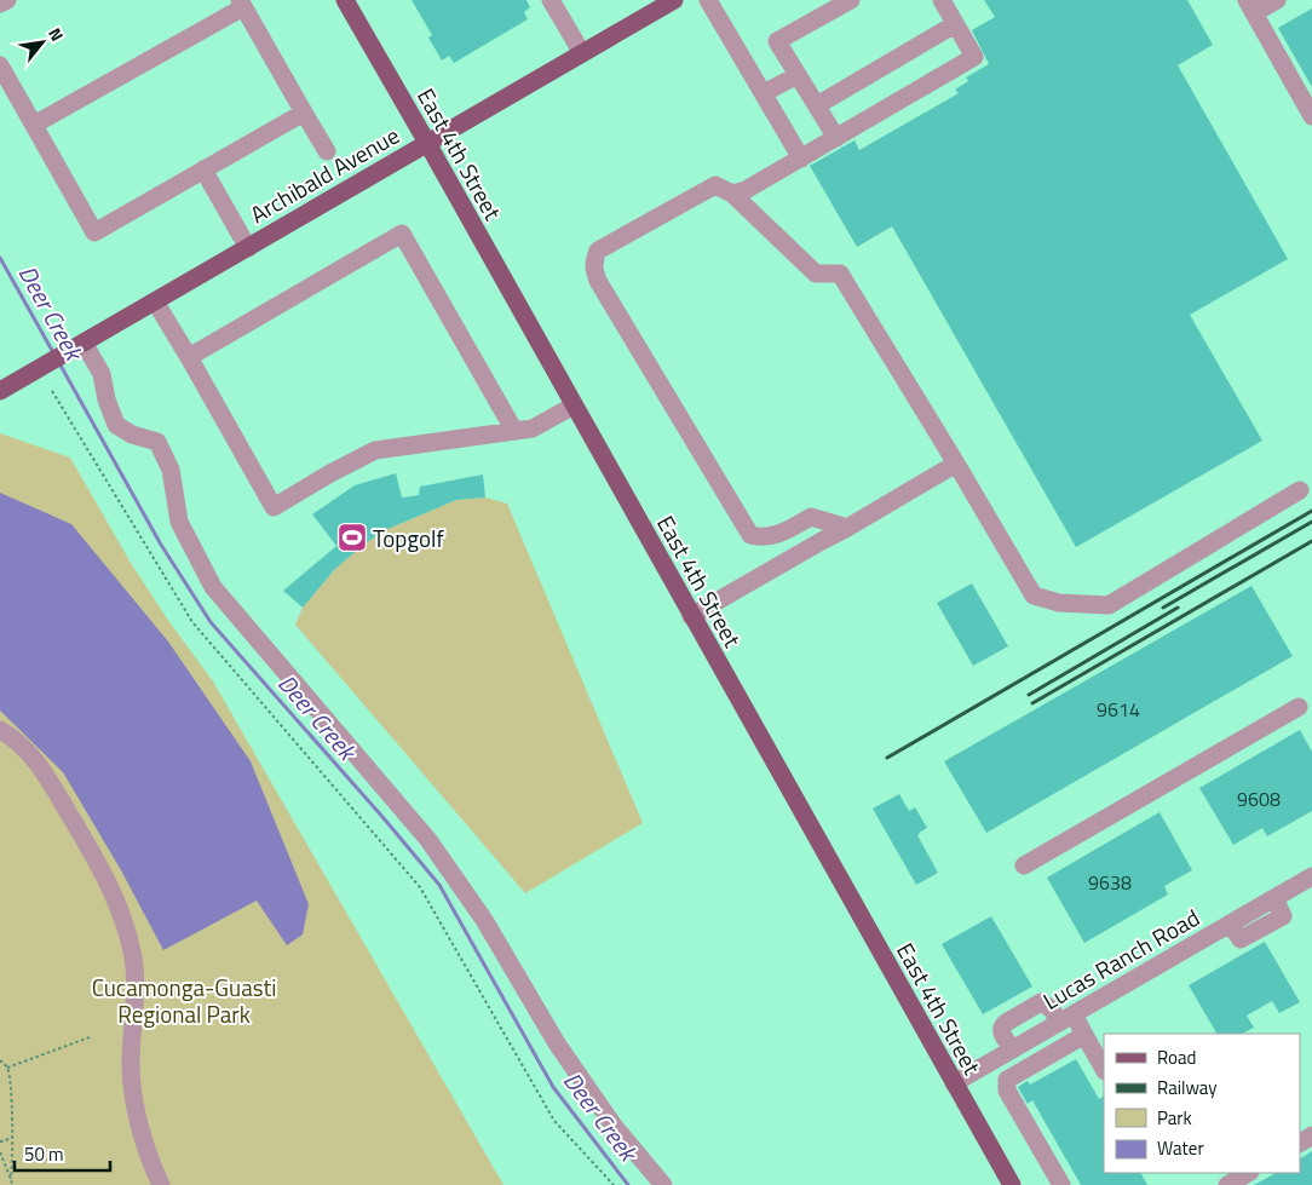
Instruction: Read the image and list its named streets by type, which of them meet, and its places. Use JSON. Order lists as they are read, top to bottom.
{
  "streets": {
    "main road": ["East 4th Street", "Archibald Avenue"],
    "street": ["Lucas Ranch Road"]
  },
  "crossings": [
    ["East 4th Street", "Archibald Avenue"],
    ["East 4th Street", "Lucas Ranch Road"]
  ],
  "water": ["Deer Creek"],
  "parks": ["Cucamonga-Guasti Regional Park"],
  "places": {
    "sports": ["Topgolf"]
  },
  "house_numbers": ["9614", "9608", "9638"],
  "legend": [
    "Road",
    "Railway",
    "Park",
    "Water"
  ],
  "scale_bar": "50 m",
  "north": "top right"
}
